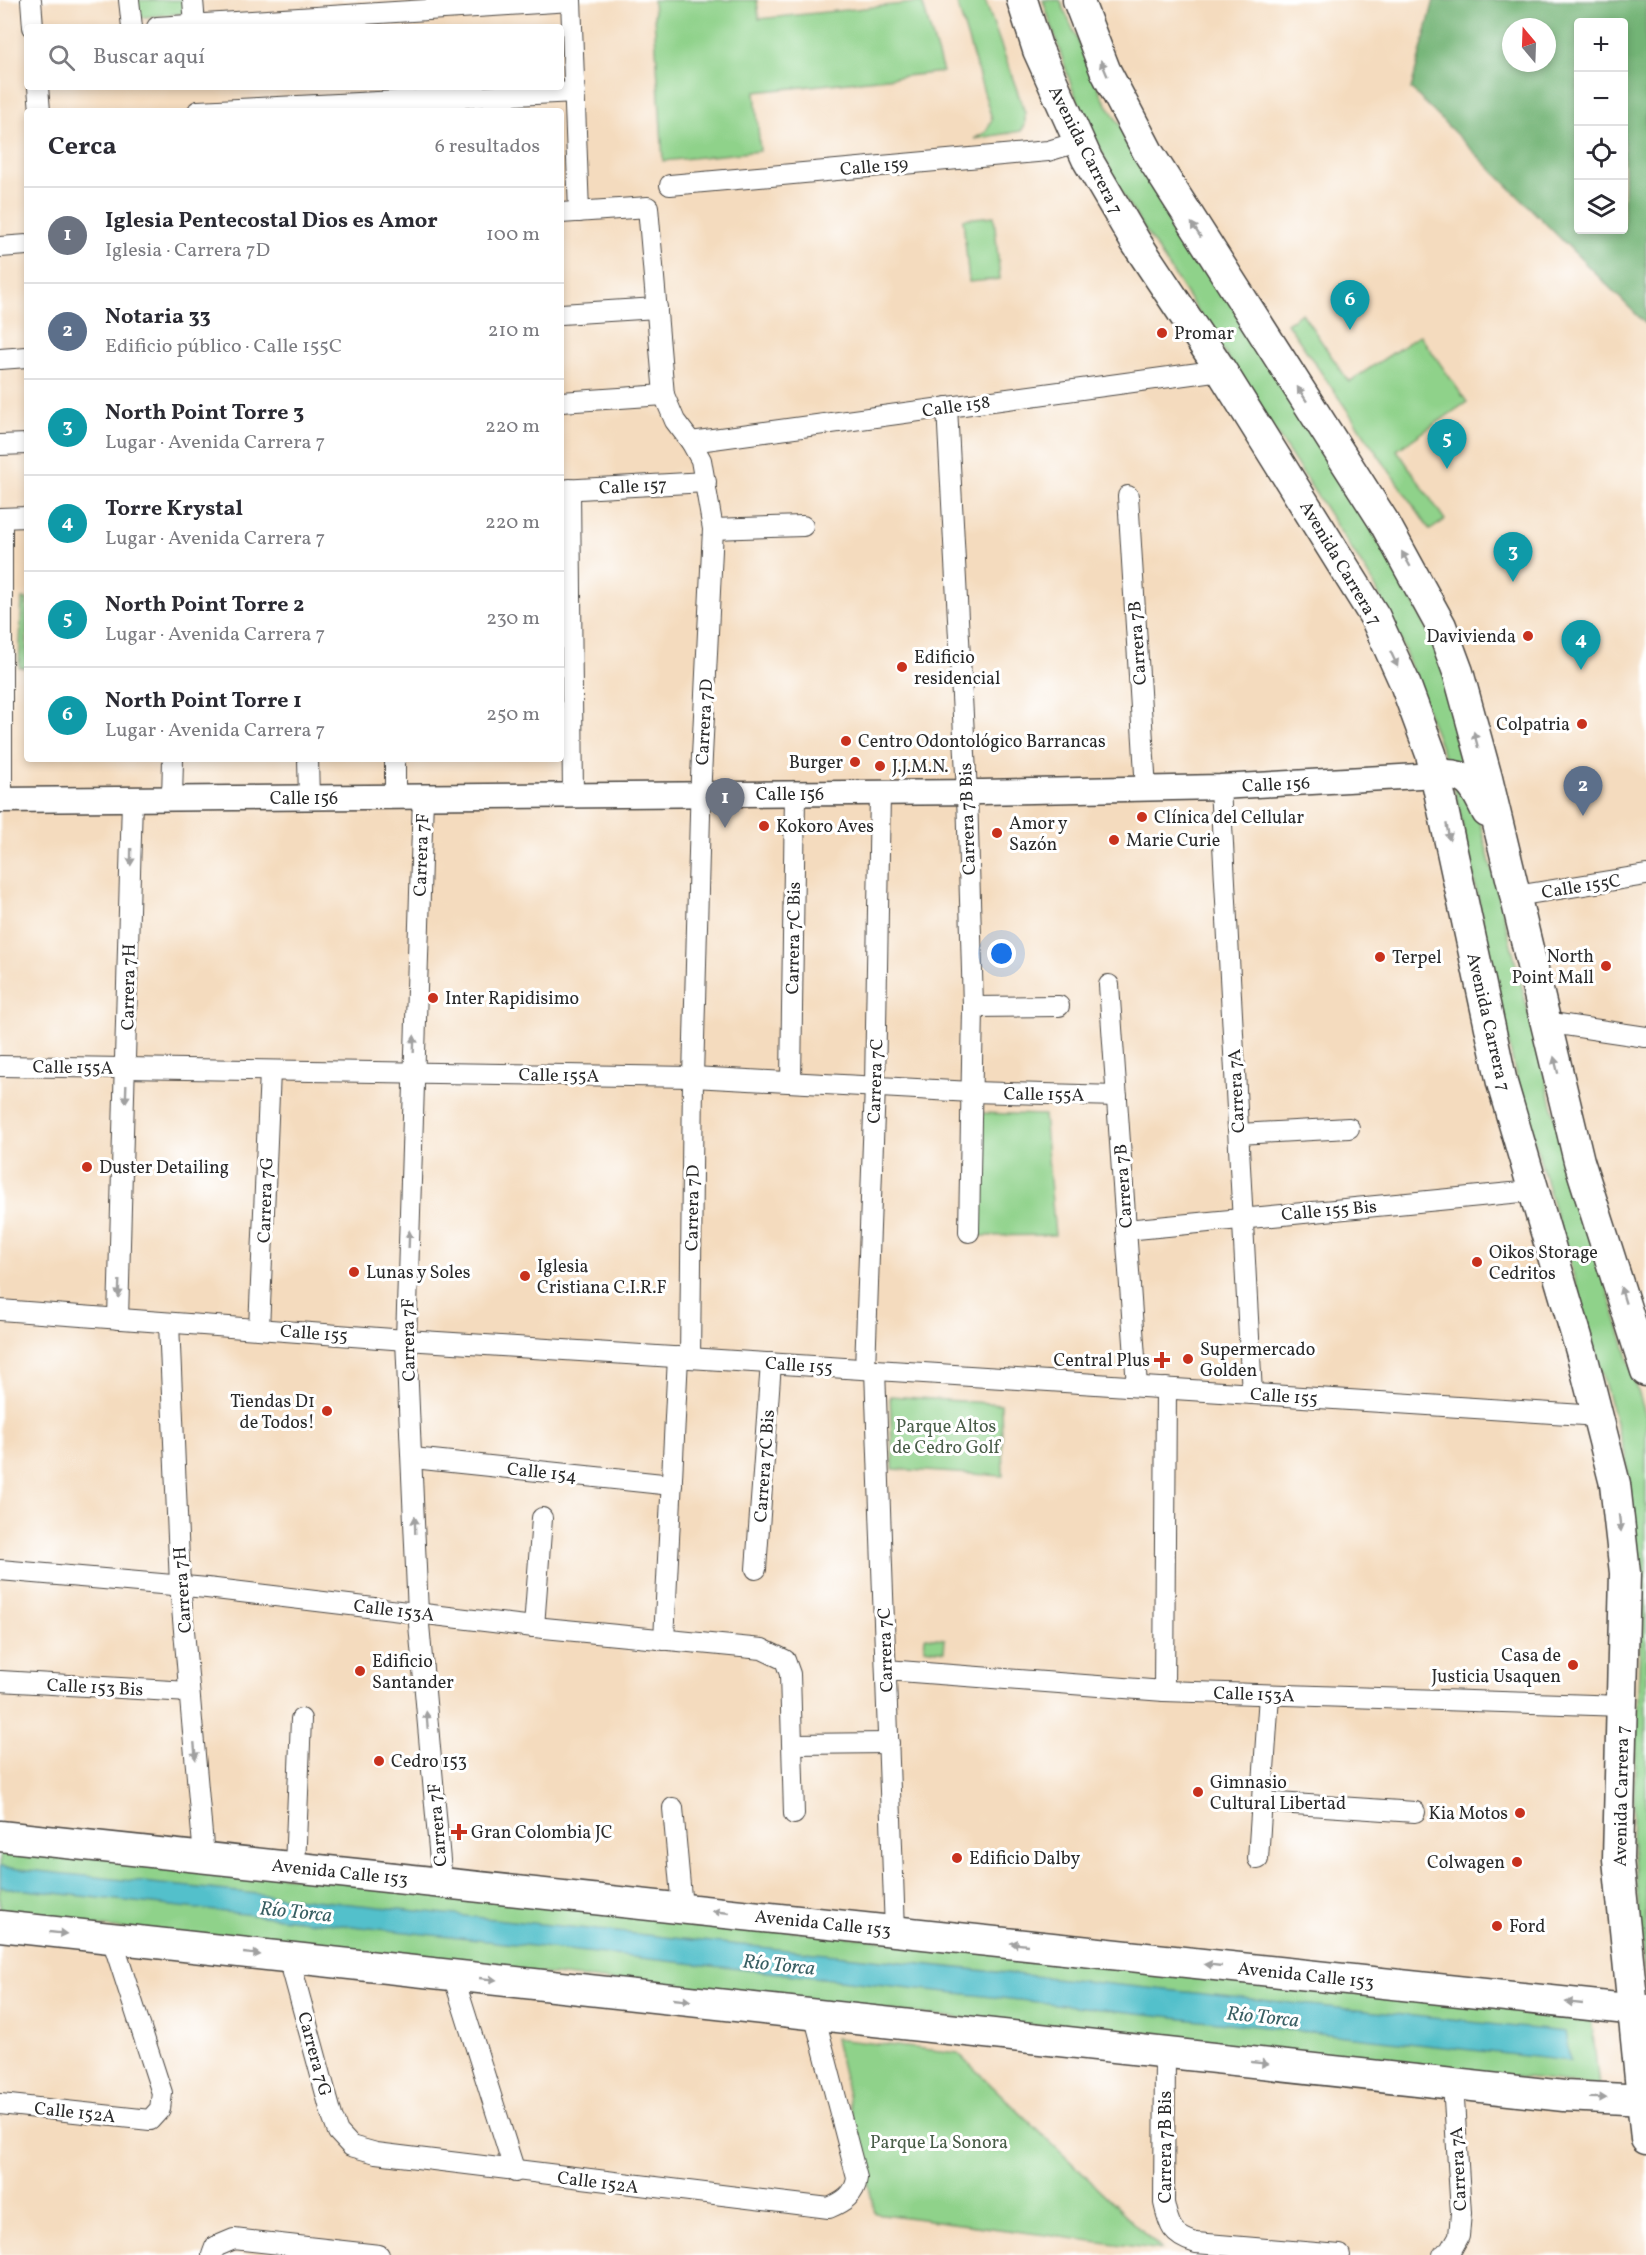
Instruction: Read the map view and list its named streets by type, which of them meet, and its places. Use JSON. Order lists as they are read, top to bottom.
{
  "streets": {
    "main road": ["Avenida Carrera 7", "Avenida Calle 153"],
    "street": [
      "Calle 159",
      "Calle 158",
      "Calle 157",
      "Carrera 7B",
      "Carrera 7D",
      "Calle 156",
      "Carrera 7B Bis",
      "Carrera 7F",
      "Calle 155C",
      "Carrera 7C Bis",
      "Carrera 7H",
      "Calle 155A",
      "Carrera 7C",
      "Carrera 7A",
      "Carrera 7G",
      "Calle 155 Bis",
      "Calle 155",
      "Calle 154",
      "Calle 153A",
      "Calle 153 Bis",
      "Calle 152A"
    ]
  },
  "crossings": [
    ["Avenida Carrera 7", "Calle 159"],
    ["Avenida Carrera 7", "Calle 158"],
    ["Avenida Carrera 7", "Calle 156"],
    ["Avenida Carrera 7", "Calle 155 Bis"],
    ["Avenida Carrera 7", "Calle 155"],
    ["Avenida Carrera 7", "Calle 153A"],
    ["Avenida Carrera 7", "Avenida Calle 153"],
    ["Calle 158", "Carrera 7D"],
    ["Calle 158", "Carrera 7B Bis"],
    ["Calle 157", "Carrera 7D"],
    ["Carrera 7B", "Calle 156"],
    ["Carrera 7B", "Calle 155A"],
    ["Carrera 7B", "Calle 155 Bis"],
    ["Carrera 7B", "Calle 155"],
    ["Carrera 7D", "Calle 156"],
    ["Carrera 7D", "Calle 155A"],
    ["Carrera 7D", "Calle 155"],
    ["Carrera 7D", "Calle 154"],
    ["Carrera 7D", "Calle 153A"],
    ["Calle 156", "Carrera 7B Bis"],
    ["Calle 156", "Carrera 7F"],
    ["Calle 156", "Carrera 7C Bis"],
    ["Calle 156", "Carrera 7H"],
    ["Calle 156", "Carrera 7C"],
    ["Calle 156", "Carrera 7A"],
    ["Carrera 7B Bis", "Calle 155A"],
    ["Carrera 7F", "Calle 155A"],
    ["Carrera 7F", "Calle 155"],
    ["Carrera 7F", "Calle 154"],
    ["Carrera 7F", "Calle 153A"],
    ["Carrera 7F", "Avenida Calle 153"],
    ["Carrera 7C Bis", "Calle 155A"],
    ["Carrera 7C Bis", "Calle 155"],
    ["Carrera 7H", "Calle 155A"],
    ["Carrera 7H", "Calle 155"],
    ["Carrera 7H", "Calle 153A"],
    ["Carrera 7H", "Calle 153 Bis"],
    ["Carrera 7H", "Avenida Calle 153"],
    ["Calle 155A", "Carrera 7C"],
    ["Calle 155A", "Carrera 7G"],
    ["Carrera 7C", "Calle 155"],
    ["Carrera 7C", "Calle 153A"],
    ["Carrera 7C", "Avenida Calle 153"],
    ["Carrera 7A", "Calle 155 Bis"],
    ["Carrera 7A", "Calle 155"],
    ["Carrera 7G", "Calle 155"],
    ["Carrera 7G", "Calle 152A"]
  ],
  "one_way": ["Carrera 7F", "Carrera 7H"],
  "water": ["Río Torca"],
  "parks": ["Parque Altos de Cedro Golf", "Parque La Sonora"],
  "places": {
    "other": [
      "Promar",
      "Davivienda",
      "Edificio residencial",
      "Colpatria",
      "Centro Odontológico Barrancas",
      "Burger",
      "J.J.M.N.",
      "Clínica del Cellular",
      "Kokoro Aves",
      "Amor y Sazón",
      "Marie Curie",
      "Terpel",
      "North Point Mall",
      "Inter Rapidisimo",
      "Duster Detailing",
      "Oikos Storage Cedritos",
      "Lunas y Soles",
      "Iglesia Cristiana C.I.R.F",
      "Supermercado Golden",
      "Tiendas D1 de Todos!",
      "Casa de Justicia Usaquen",
      "Edificio Santander",
      "Cedro 153",
      "Gimnasio Cultural Libertad",
      "Kia Motos",
      "Edificio Dalby",
      "Colwagen",
      "Ford"
    ],
    "health": ["Central Plus", "Gran Colombia JC"]
  },
  "north": "top",
  "page": {
    "map_buttons": ["+", "−"],
    "search": "Buscar aquí",
    "heading": ["Cerca", "6 resultados"],
    "list": [
      {
        "mark": "1",
        "name": "Iglesia Pentecostal Dios es Amor",
        "note": "Iglesia · Carrera 7D",
        "value": "100 m"
      },
      {
        "mark": "2",
        "name": "Notaria 33",
        "note": "Edificio público · Calle 155C",
        "value": "210 m"
      },
      {
        "mark": "3",
        "name": "North Point Torre 3",
        "note": "Lugar · Avenida Carrera 7",
        "value": "220 m"
      },
      {
        "mark": "4",
        "name": "Torre Krystal",
        "note": "Lugar · Avenida Carrera 7",
        "value": "220 m"
      },
      {
        "mark": "5",
        "name": "North Point Torre 2",
        "note": "Lugar · Avenida Carrera 7",
        "value": "230 m"
      },
      {
        "mark": "6",
        "name": "North Point Torre 1",
        "note": "Lugar · Avenida Carrera 7",
        "value": "250 m"
      }
    ],
    "pins": [
      "6",
      "5",
      "3",
      "4",
      "2",
      "1"
    ]
  }
}
